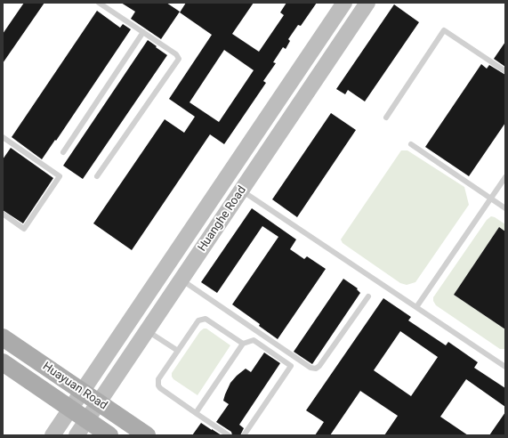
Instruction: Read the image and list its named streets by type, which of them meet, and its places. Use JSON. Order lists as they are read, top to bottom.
{
  "streets": {
    "main road": ["Huanghe Road", "Huayuan Road"]
  },
  "crossings": [
    ["Huanghe Road", "Huayuan Road"]
  ]
}
